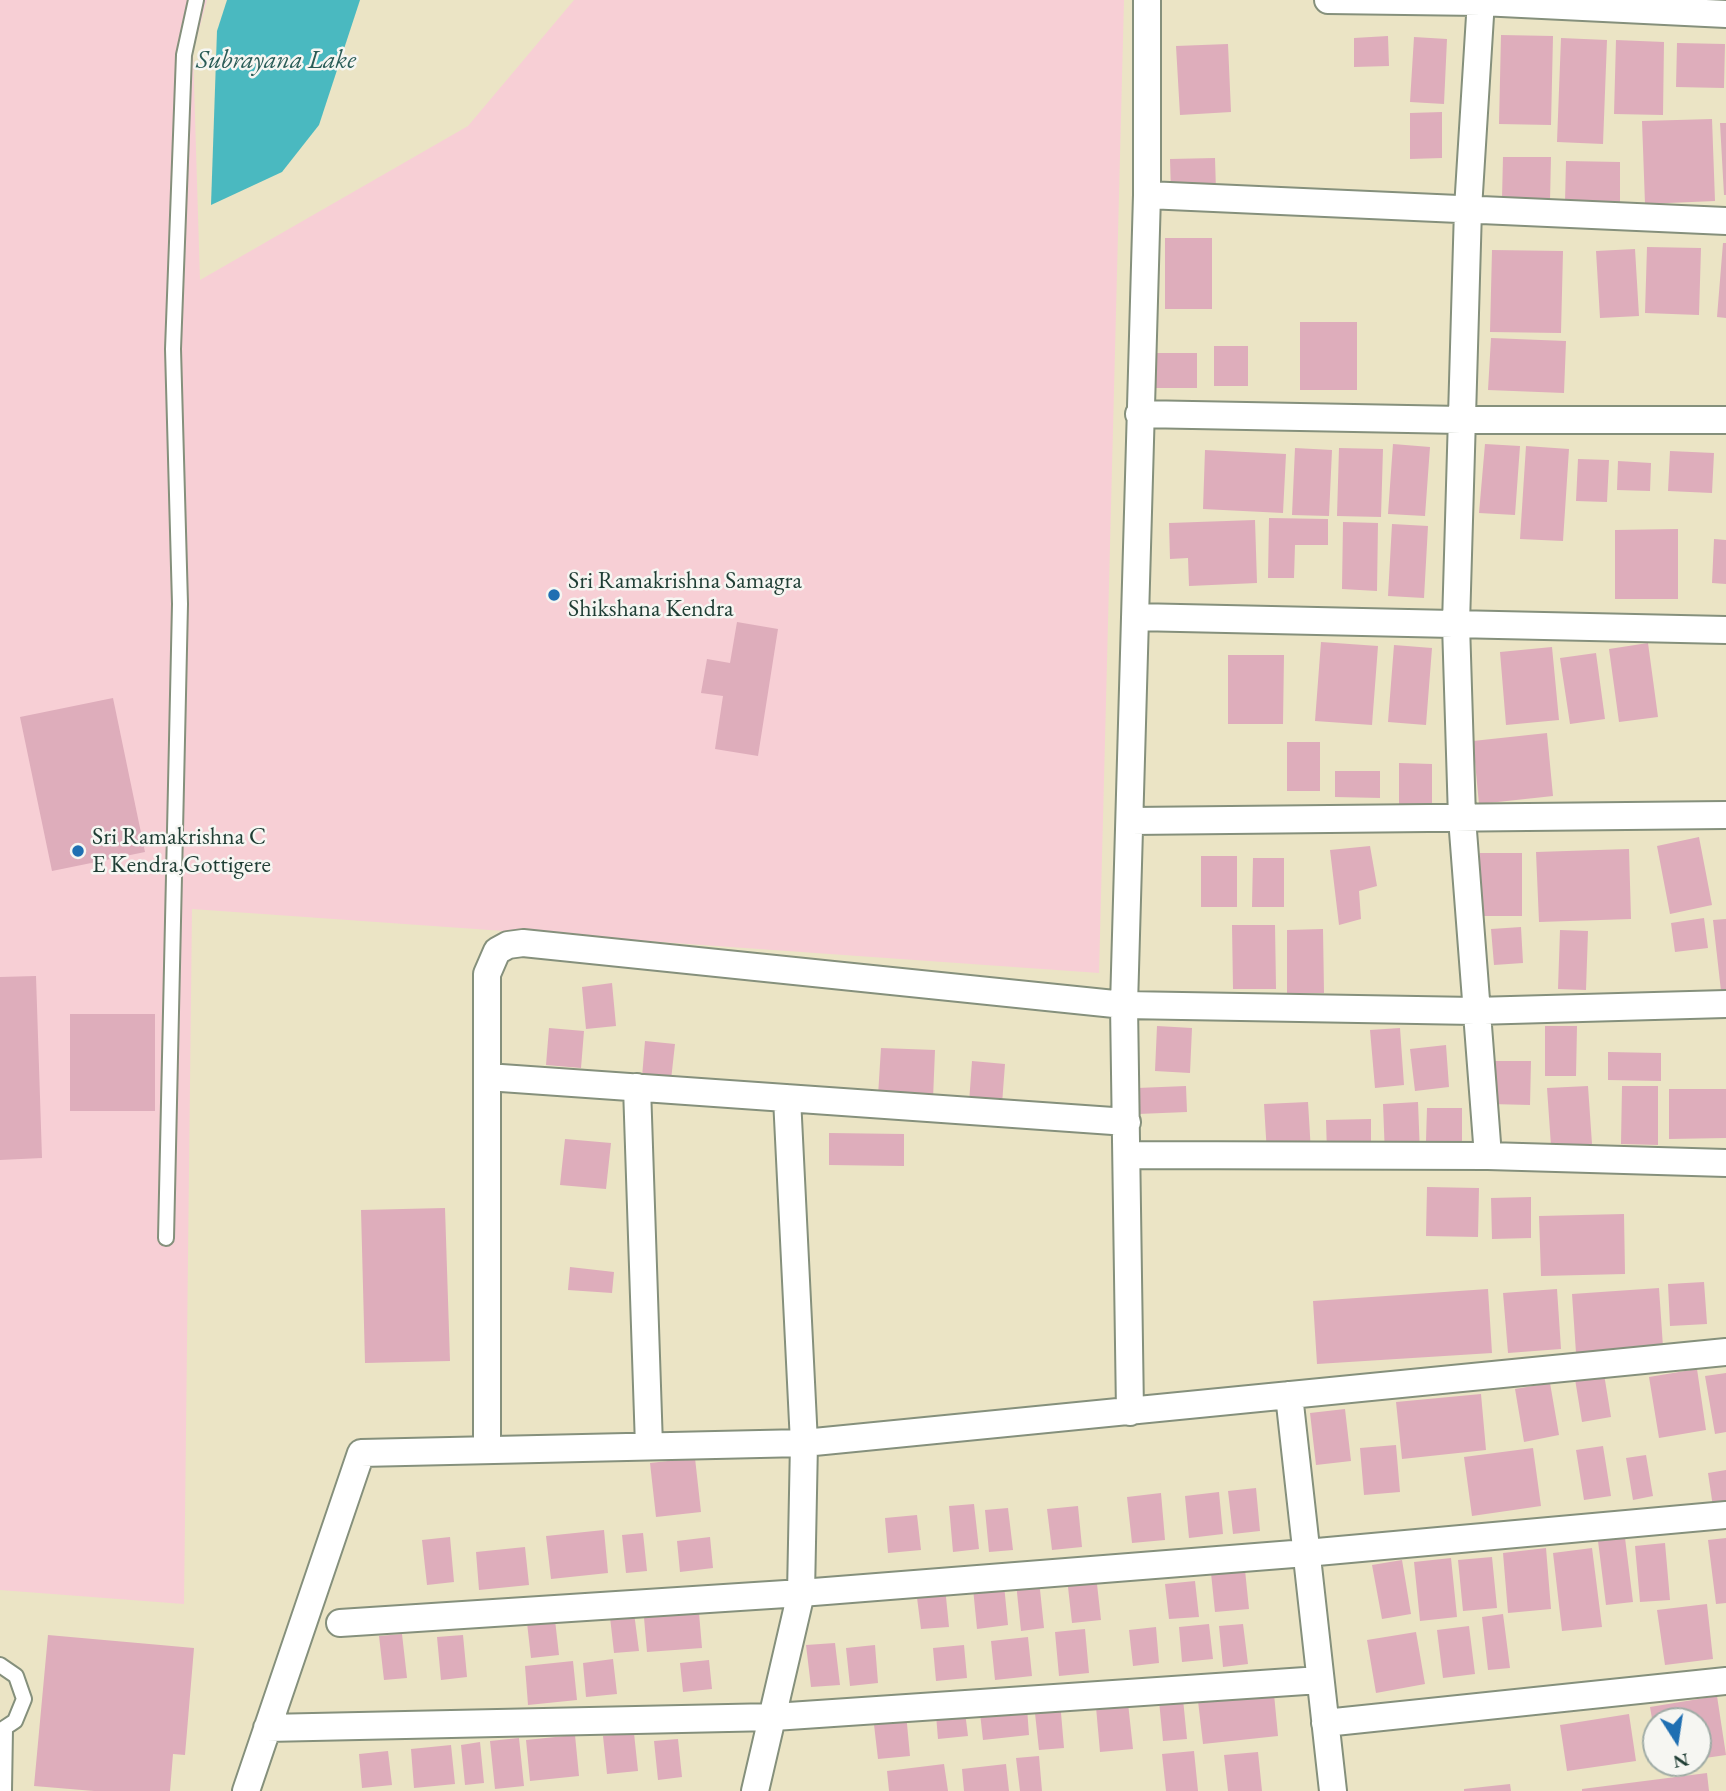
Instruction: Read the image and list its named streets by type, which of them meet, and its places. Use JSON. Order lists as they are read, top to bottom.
{
  "water": ["Subrayana Lake"],
  "places": ["Sri Ramakrishna Samagra Shikshana Kendra", "Sri Ramakrishna C E Kendra,Gottigere"],
  "north": "bottom"
}
